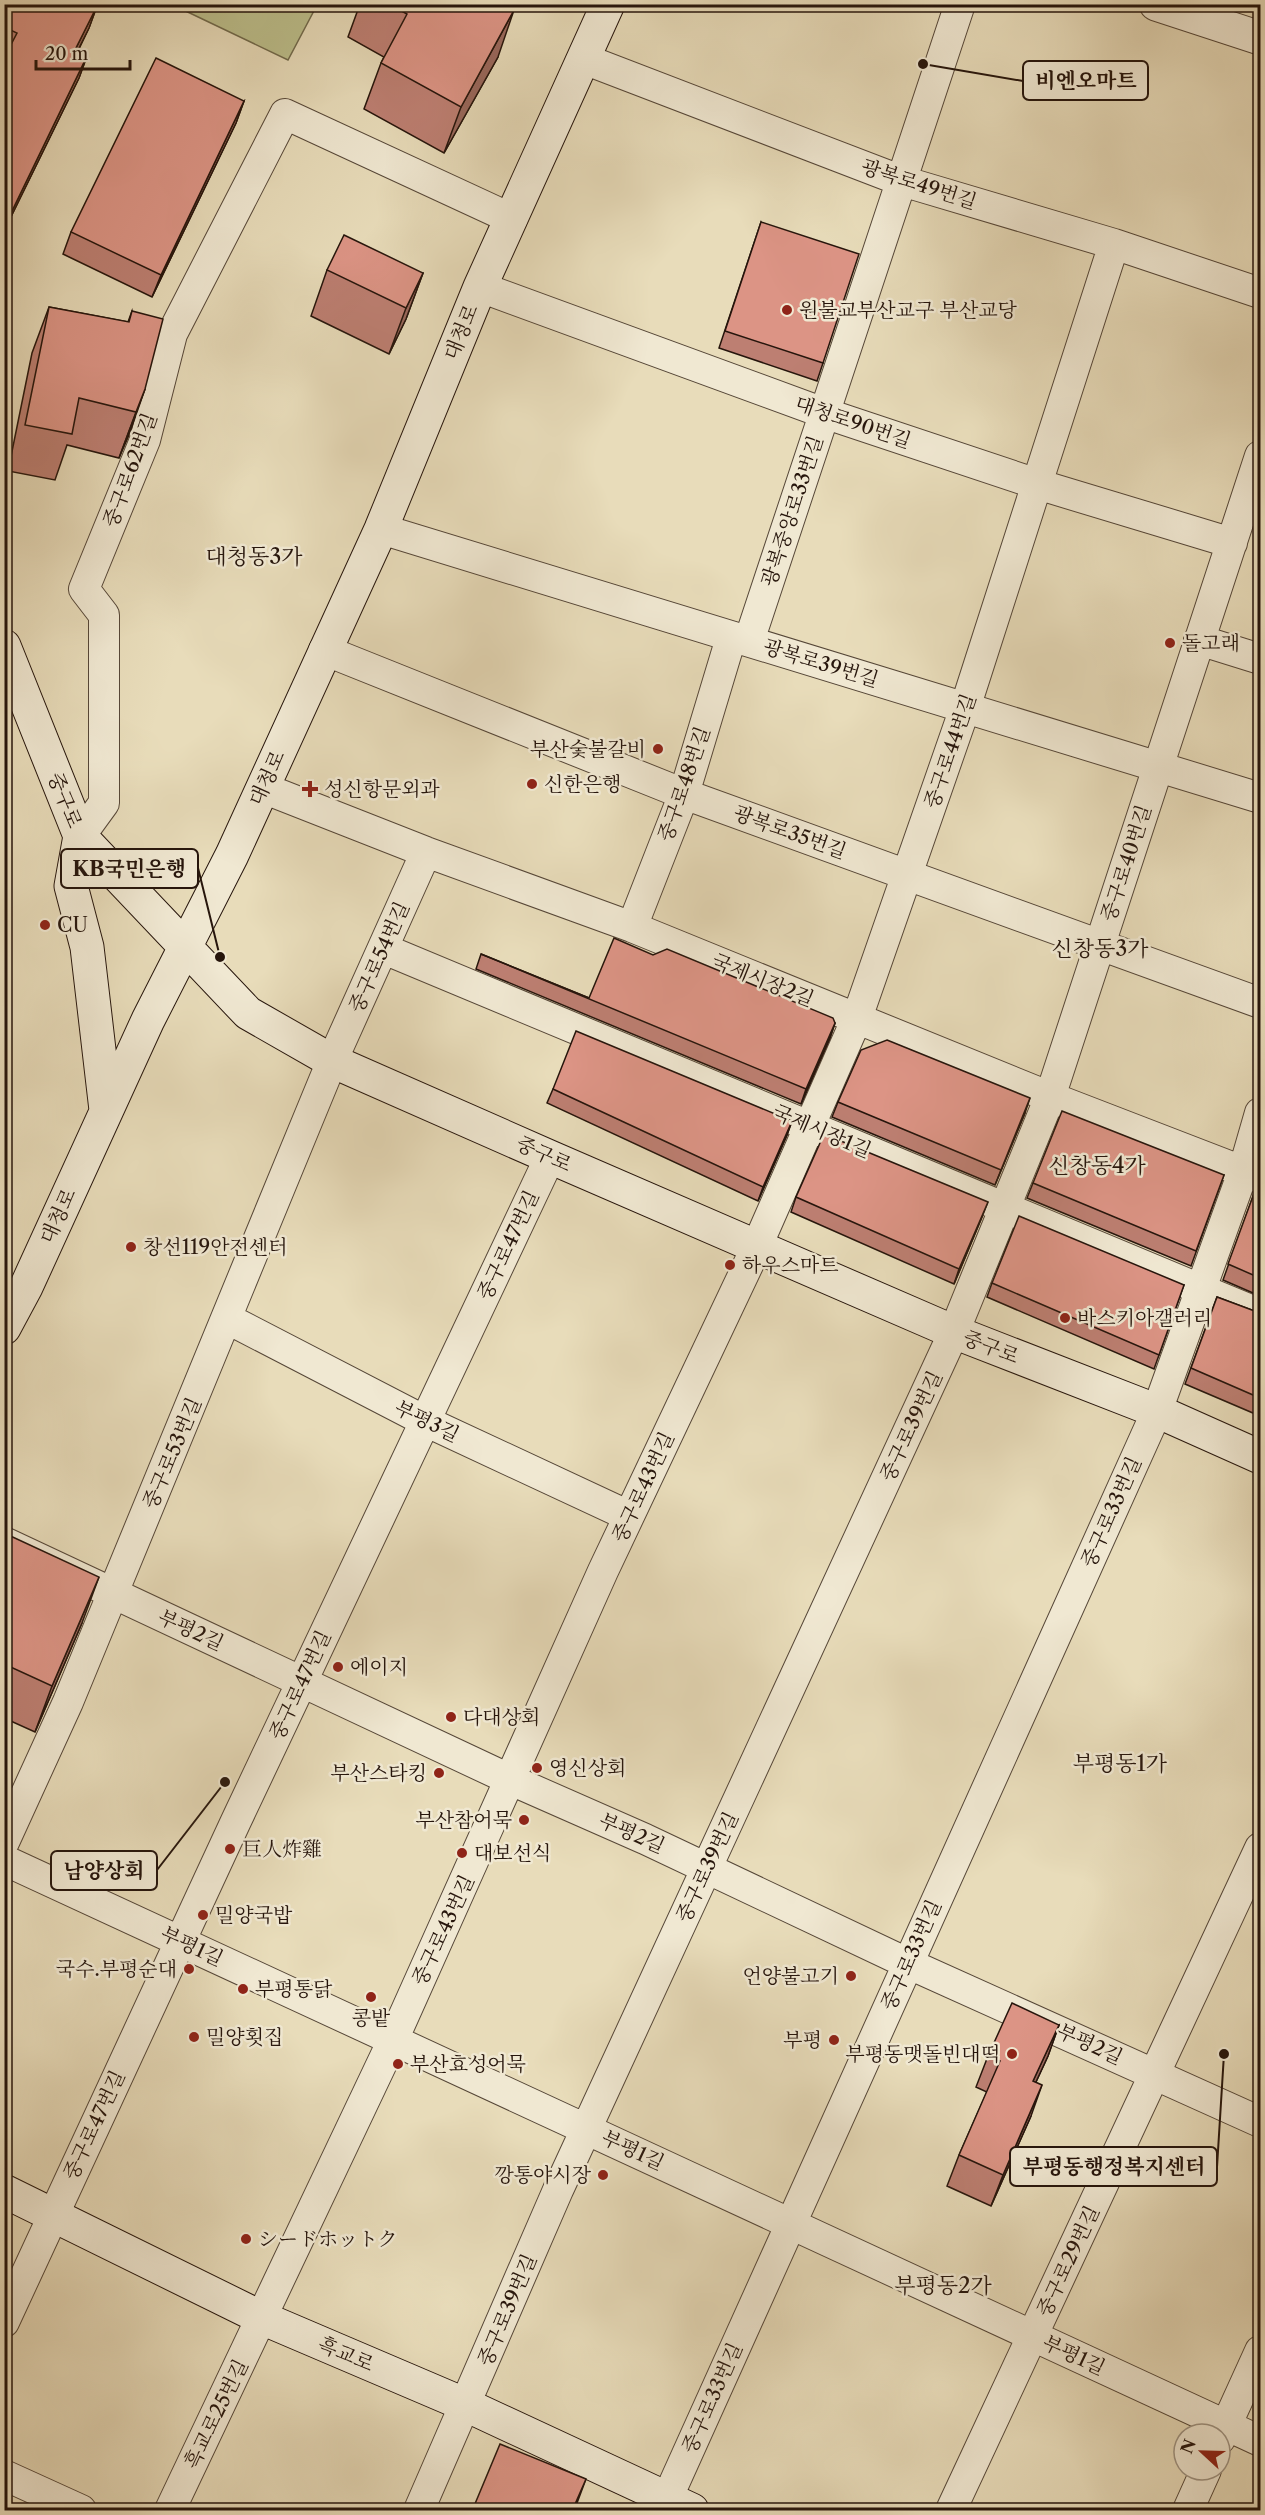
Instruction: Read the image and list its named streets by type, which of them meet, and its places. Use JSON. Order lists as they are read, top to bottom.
{
  "streets": {
    "main road": ["대청로", "중구로", "흑교로"],
    "street": [
      "광복로49번길",
      "대청로90번길",
      "중구로62번길",
      "광복중앙로33번길",
      "광복로39번길",
      "중구로44번길",
      "중구로48번길",
      "광복로35번길",
      "중구로40번길",
      "중구로54번길",
      "국제시장2길",
      "국제시장1길",
      "중구로47번길",
      "부평3길",
      "중구로39번길",
      "중구로53번길",
      "중구로43번길",
      "중구로33번길",
      "부평2길",
      "부평1길",
      "중구로29번길",
      "흑교로25번길"
    ]
  },
  "crossings": [
    ["광복로49번길", "대청로"],
    ["광복로49번길", "광복중앙로33번길"],
    ["광복로49번길", "중구로44번길"],
    ["대청로", "대청로90번길"],
    ["대청로", "중구로62번길"],
    ["대청로", "광복로39번길"],
    ["대청로", "중구로"],
    ["대청로", "광복로35번길"],
    ["대청로", "국제시장2길"],
    ["대청로90번길", "광복중앙로33번길"],
    ["대청로90번길", "중구로44번길"],
    ["대청로90번길", "중구로40번길"],
    ["중구로62번길", "중구로"],
    ["광복중앙로33번길", "광복로39번길"],
    ["광복중앙로33번길", "중구로48번길"],
    ["광복로39번길", "중구로44번길"],
    ["광복로39번길", "중구로48번길"],
    ["광복로39번길", "중구로40번길"],
    ["중구로44번길", "중구로"],
    ["중구로44번길", "광복로35번길"],
    ["중구로44번길", "국제시장2길"],
    ["중구로44번길", "국제시장1길"],
    ["중구로44번길", "중구로43번길"],
    ["중구로48번길", "광복로35번길"],
    ["중구로48번길", "국제시장2길"],
    ["중구로", "중구로40번길"],
    ["중구로", "중구로54번길"],
    ["중구로", "중구로47번길"],
    ["중구로", "중구로39번길"],
    ["중구로", "중구로53번길"],
    ["중구로", "중구로43번길"],
    ["중구로", "중구로33번길"],
    ["광복로35번길", "중구로40번길"],
    ["중구로40번길", "국제시장2길"],
    ["중구로40번길", "국제시장1길"],
    ["중구로40번길", "중구로39번길"],
    ["중구로54번길", "국제시장2길"],
    ["중구로54번길", "국제시장1길"],
    ["중구로54번길", "중구로53번길"],
    ["국제시장2길", "중구로33번길"],
    ["국제시장1길", "중구로33번길"],
    ["중구로47번길", "부평3길"],
    ["중구로47번길", "부평2길"],
    ["중구로47번길", "부평1길"],
    ["중구로47번길", "흑교로"],
    ["부평3길", "중구로53번길"],
    ["부평3길", "중구로43번길"],
    ["중구로39번길", "부평2길"],
    ["중구로39번길", "부평1길"],
    ["중구로39번길", "흑교로"],
    ["중구로53번길", "부평2길"],
    ["중구로43번길", "부평2길"],
    ["중구로43번길", "부평1길"],
    ["중구로43번길", "흑교로"],
    ["중구로43번길", "흑교로25번길"],
    ["중구로33번길", "부평2길"],
    ["중구로33번길", "부평1길"],
    ["중구로33번길", "흑교로"],
    ["부평2길", "중구로29번길"],
    ["부평1길", "중구로29번길"],
    ["흑교로", "흑교로25번길"]
  ],
  "districts": [
    "대청동3가",
    "신창동3가",
    "신창동4가",
    "부평동1가",
    "부평동2가"
  ],
  "places": {
    "other": [
      "비엔오마트",
      "원불교부산교구 부산교당",
      "돌고래",
      "부산숯불갈비",
      "신한은행",
      "CU",
      "KB국민은행",
      "창선119안전센터",
      "하우스마트",
      "바스키아갤러리",
      "에이지",
      "다대상회",
      "영신상회",
      "부산스타킹",
      "남양상회",
      "부산참어묵",
      "巨人炸雞",
      "대보선식",
      "밀양국밥",
      "국수.부평순대",
      "언양불고기",
      "부평통닭",
      "콩밭",
      "밀양횟집",
      "부평",
      "부평동맷돌빈대떡",
      "부평동행정복지센터",
      "부산효성어묵",
      "깡통야시장",
      "シードホットク"
    ],
    "health": ["성신항문외과"]
  },
  "scale_bar": "20 m",
  "north": "left"
}
